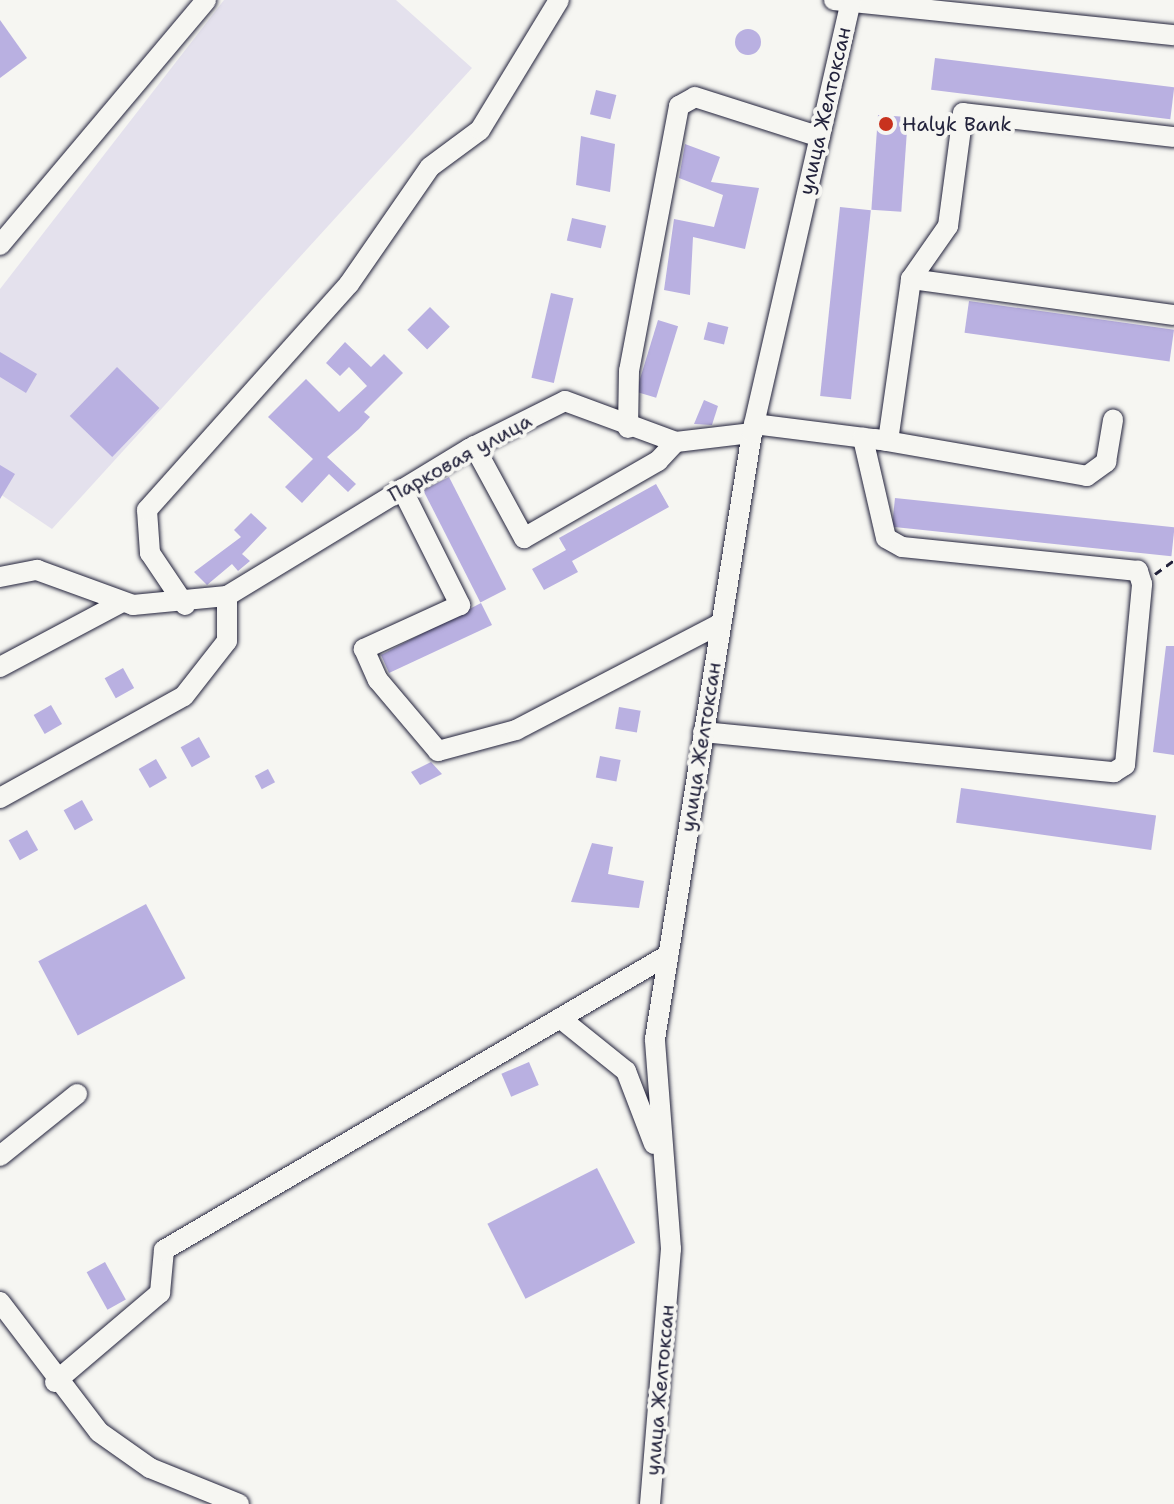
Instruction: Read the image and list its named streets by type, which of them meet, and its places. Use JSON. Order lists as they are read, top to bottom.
{
  "streets": {
    "street": ["улица Желтоксан", "Парковая улица"]
  },
  "crossings": [
    ["улица Желтоксан", "Парковая улица"]
  ],
  "places": ["Halyk Bank"]
}
